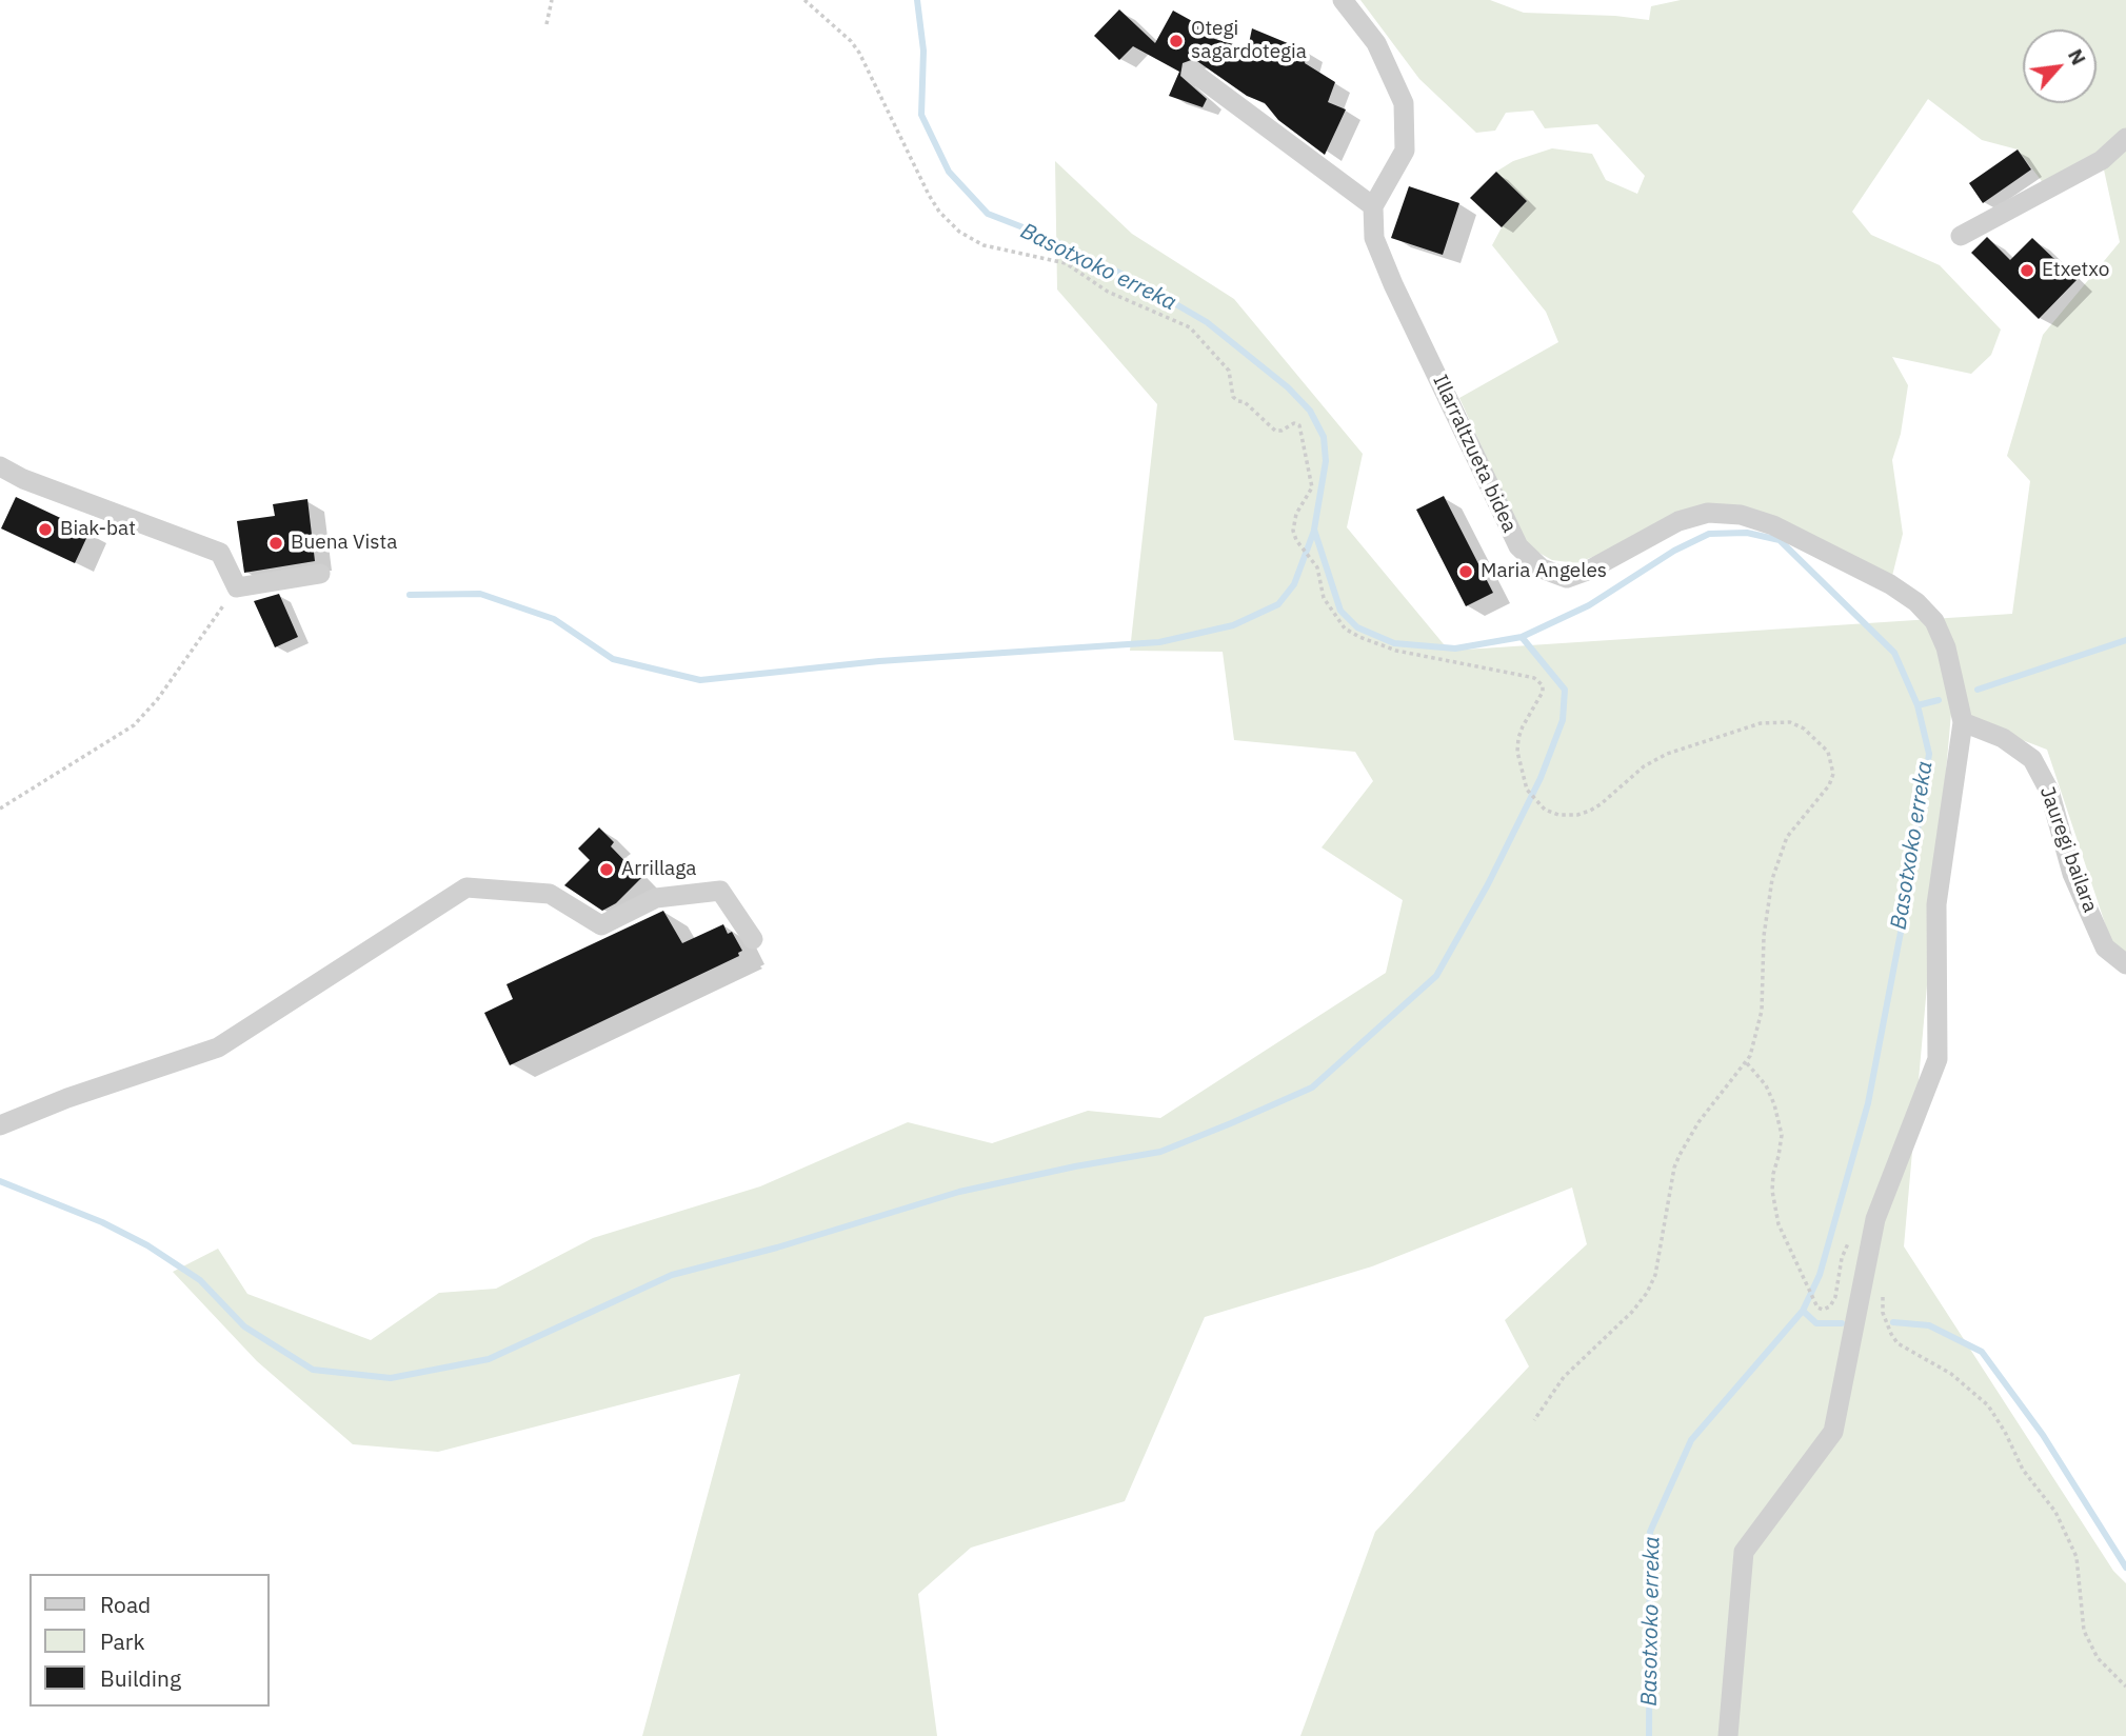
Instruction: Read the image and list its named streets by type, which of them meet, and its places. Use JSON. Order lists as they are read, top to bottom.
{
  "streets": {
    "street": ["Illarraltzueta bidea", "Jauregi bailara"]
  },
  "crossings": [
    ["Illarraltzueta bidea", "Jauregi bailara"]
  ],
  "water": ["Basotxoko erreka"],
  "places": [
    "Otegi sagardotegia",
    "Etxetxo",
    "Biak-bat",
    "Buena Vista",
    "Maria Angeles",
    "Arrillaga"
  ],
  "legend": ["Road", "Park", "Building"],
  "north": "top right"
}
